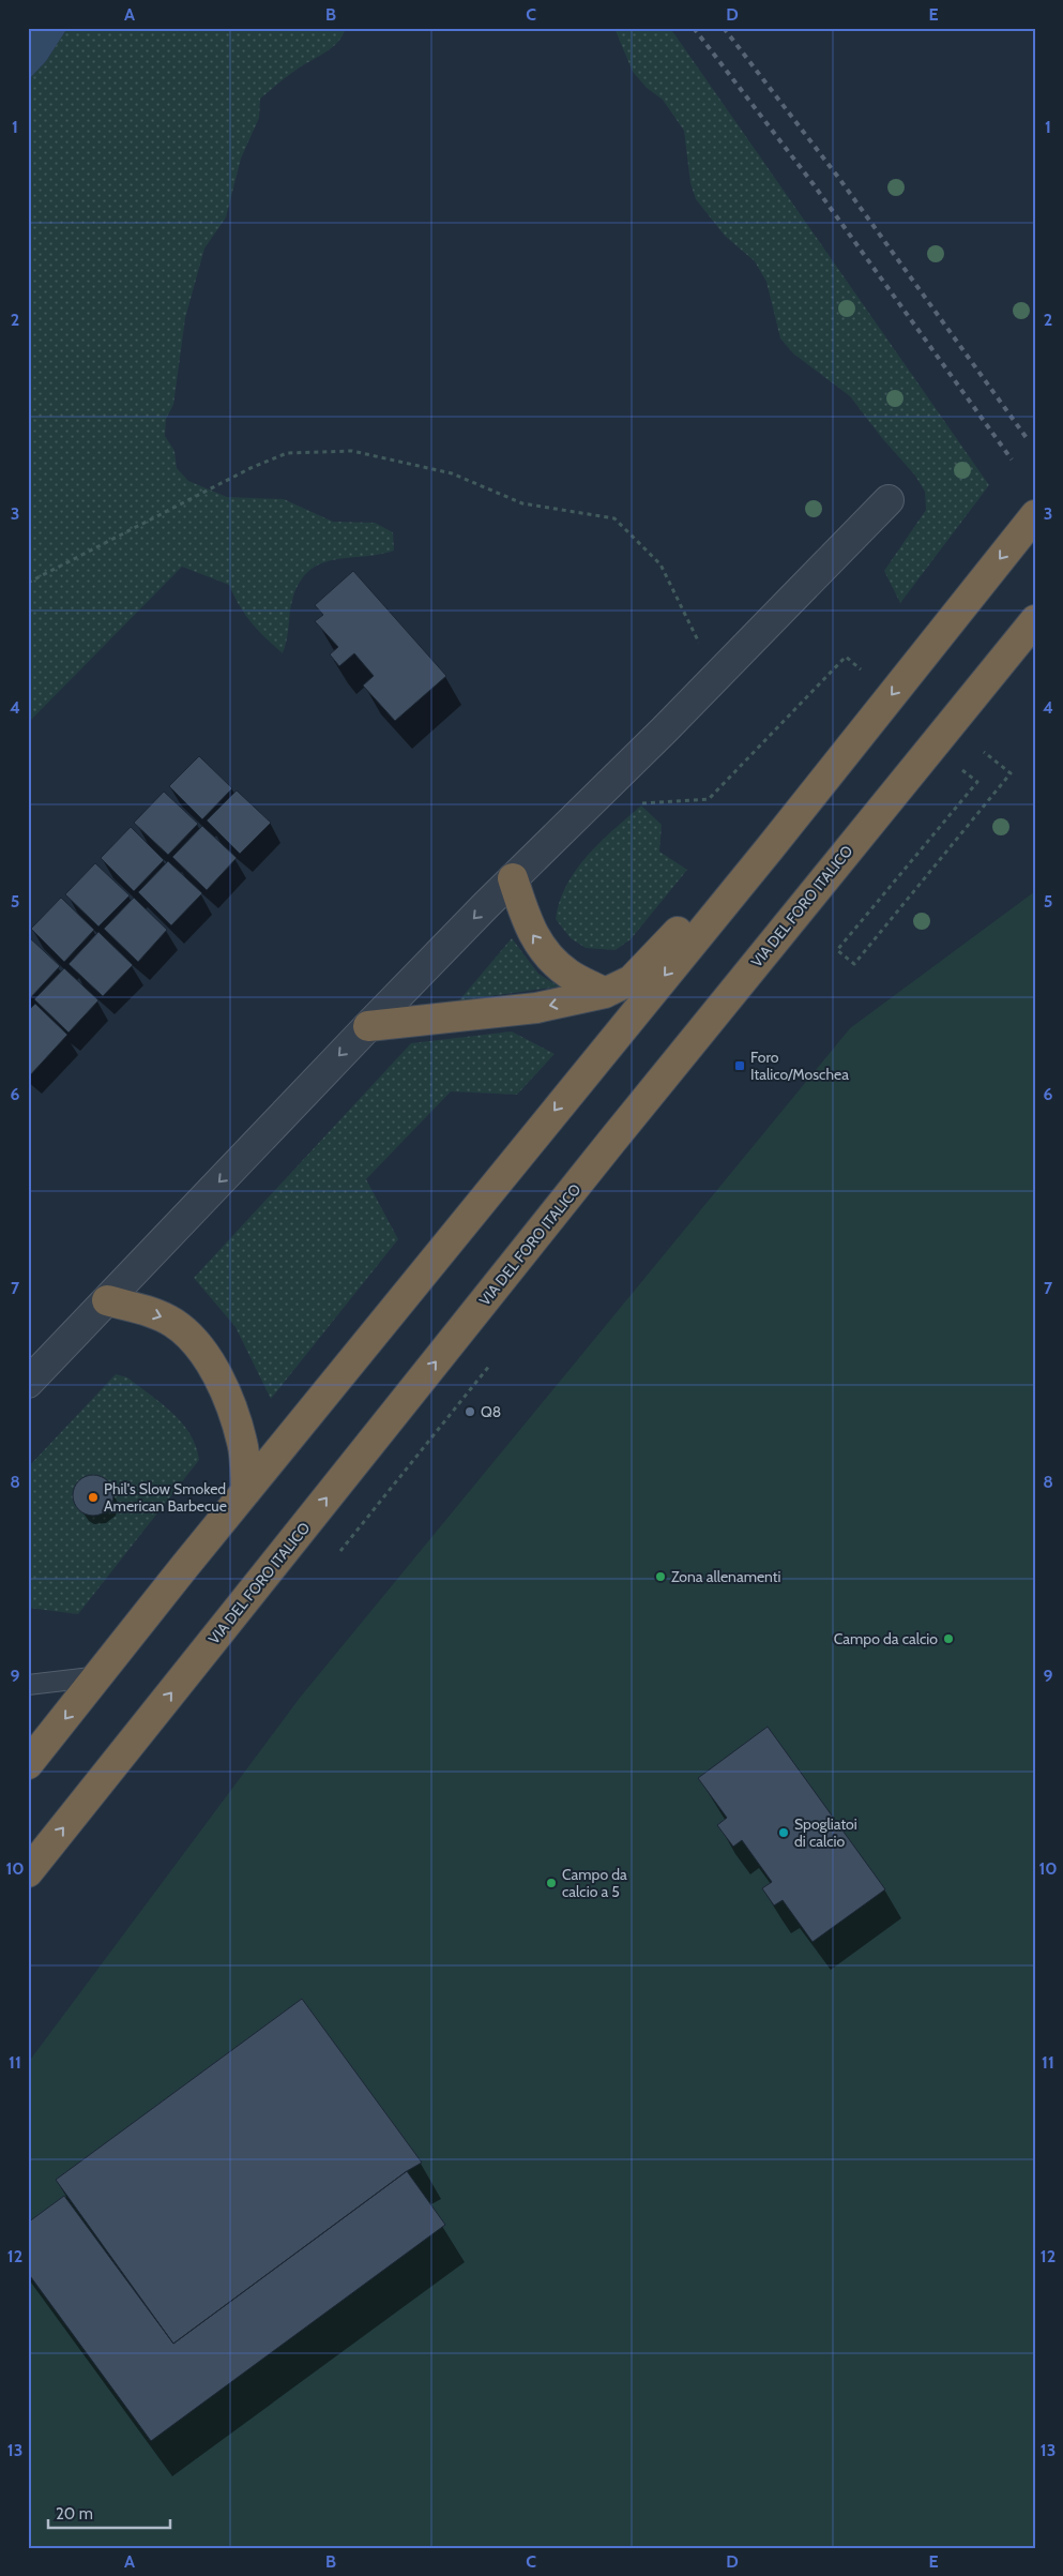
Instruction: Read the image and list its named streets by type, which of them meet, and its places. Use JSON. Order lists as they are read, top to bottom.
{
  "streets": {
    "highway": ["VIA DEL FORO ITALICO"]
  },
  "places": {
    "transit": ["Foro Italico/Moschea"],
    "other": [
      "Q8",
      "Phil's Slow Smoked American Barbecue",
      "Zona allenamenti",
      "Campo da calcio",
      "Spogliatoi di calcio",
      "Campo da calcio a 5"
    ]
  },
  "scale_bar": "20 m",
  "grid": {
    "columns": [
      "A",
      "B",
      "C",
      "D",
      "E"
    ],
    "rows": [
      "1",
      "2",
      "3",
      "4",
      "5",
      "6",
      "7",
      "8",
      "9",
      "10",
      "11",
      "12",
      "13"
    ]
  }
}
